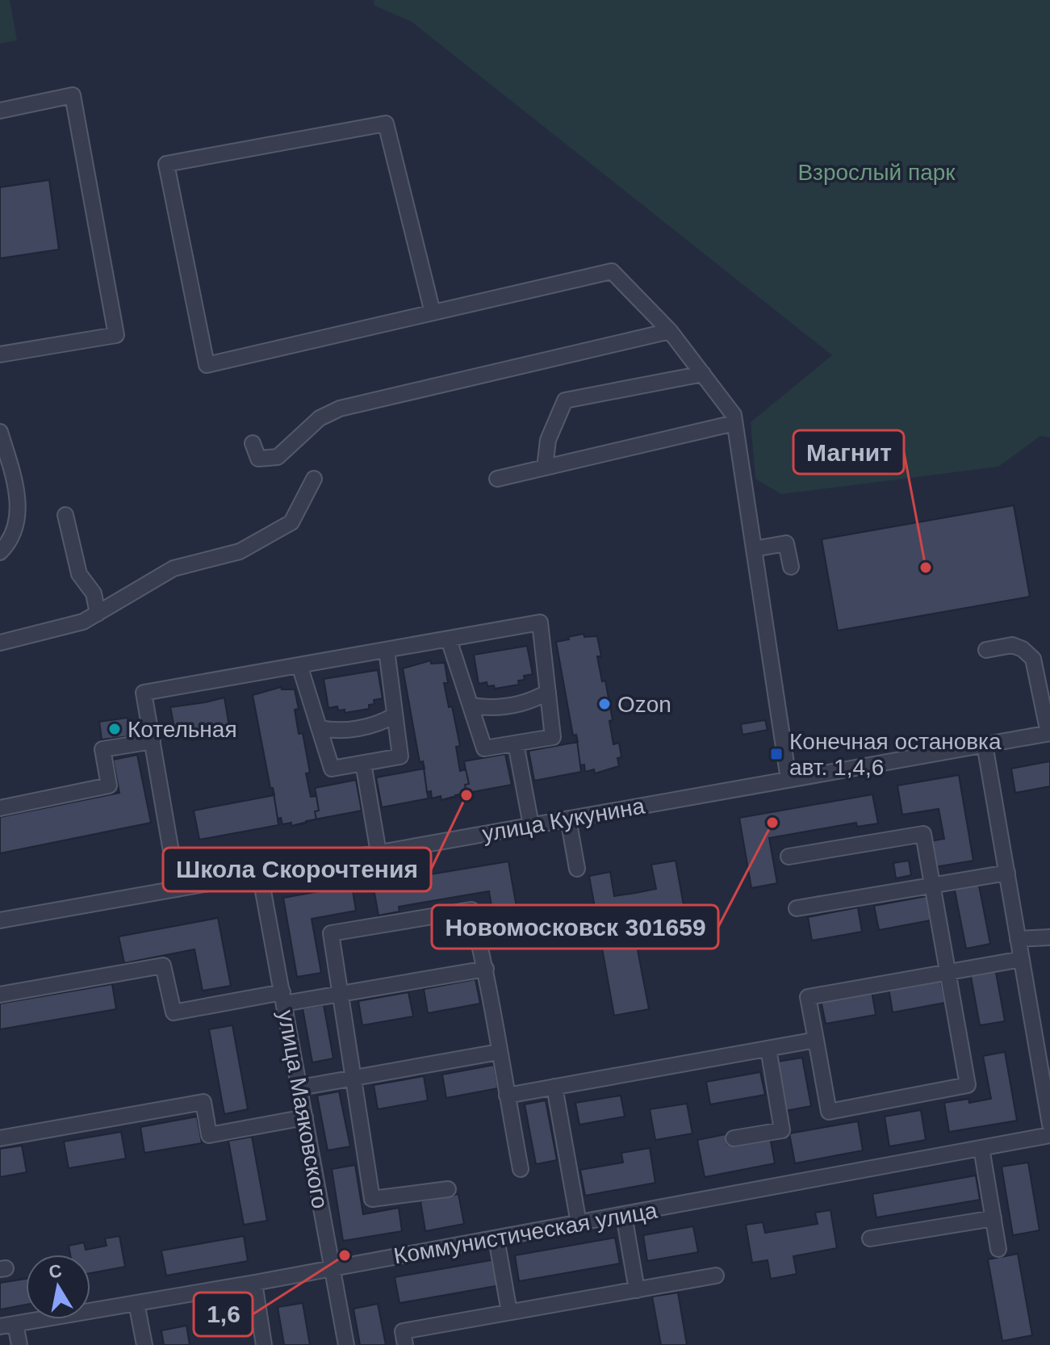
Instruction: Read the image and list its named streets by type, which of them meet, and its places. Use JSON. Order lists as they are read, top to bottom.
{
  "streets": {
    "street": ["улица Кукунина", "улица Маяковского", "Коммунистическая улица"]
  },
  "crossings": [
    ["улица Кукунина", "улица Маяковского"],
    ["улица Маяковского", "Коммунистическая улица"]
  ],
  "parks": ["Взрослый парк"],
  "places": {
    "other": [
      "Магнит",
      "Ozon",
      "Котельная",
      "Школа Скорочтения",
      "Новомосковск 301659",
      "1,6"
    ],
    "transit": ["Конечная остановка авт. 1,4,6"]
  },
  "north": "top"
}
